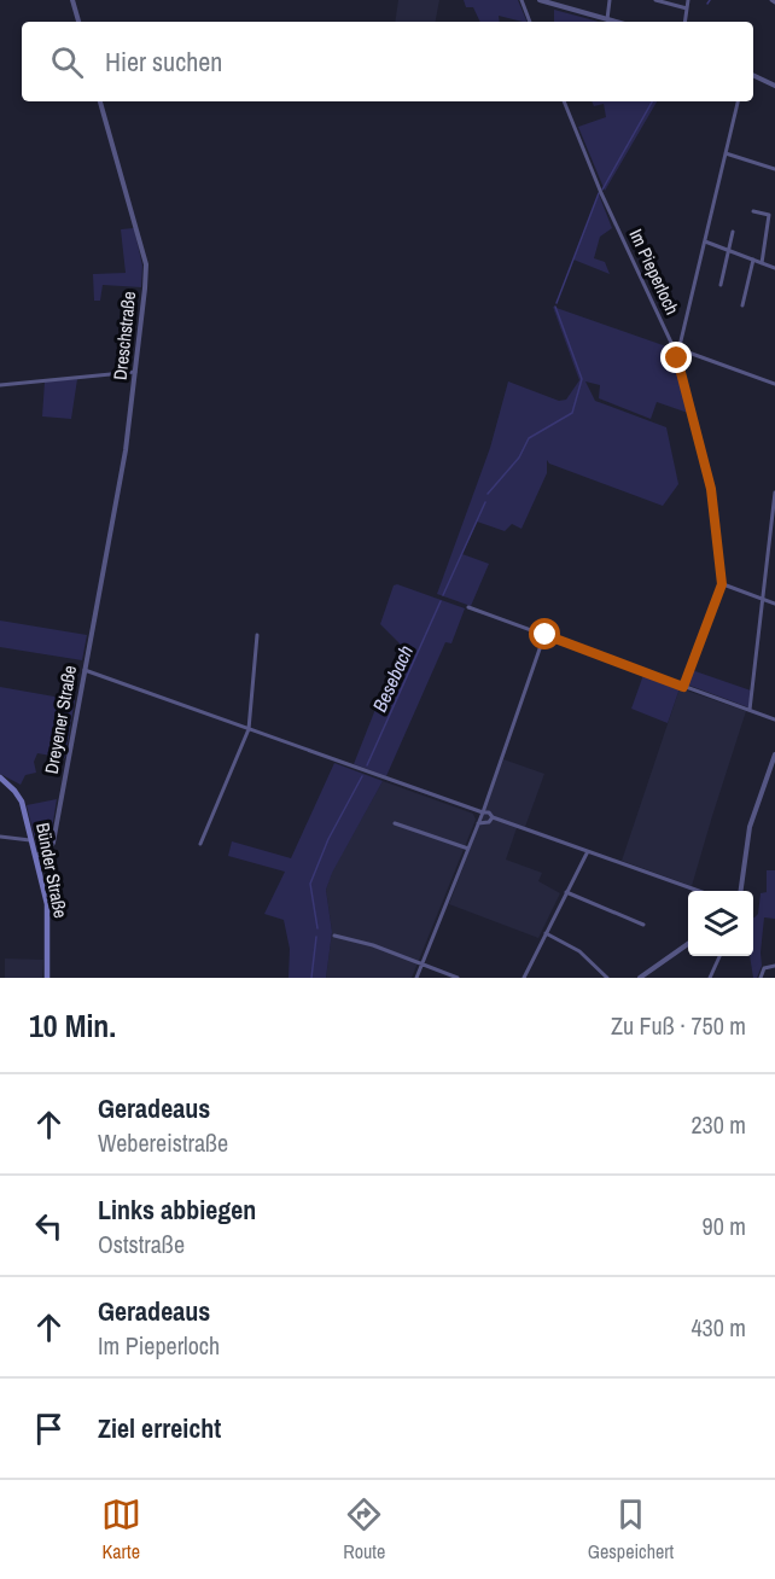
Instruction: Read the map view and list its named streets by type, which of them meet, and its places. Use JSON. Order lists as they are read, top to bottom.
{
  "streets": {
    "main road": ["Bünder Straße"],
    "street": ["Im Pieperloch", "Dreschstraße", "Dreyener Straße"]
  },
  "crossings": [
    ["Dreschstraße", "Dreyener Straße"],
    ["Dreyener Straße", "Bünder Straße"]
  ],
  "water": ["Besebach"],
  "page": {
    "search": "Hier suchen",
    "heading": ["10 Min.", "Zu Fuß · 750 m"],
    "list": [
      ["Geradeaus", "Webereistraße", "230 m"],
      ["Links abbiegen", "Oststraße", "90 m"],
      ["Geradeaus", "Im Pieperloch", "430 m"],
      "Ziel erreicht"
    ],
    "nav": ["Karte", "Route", "Gespeichert"]
  }
}
